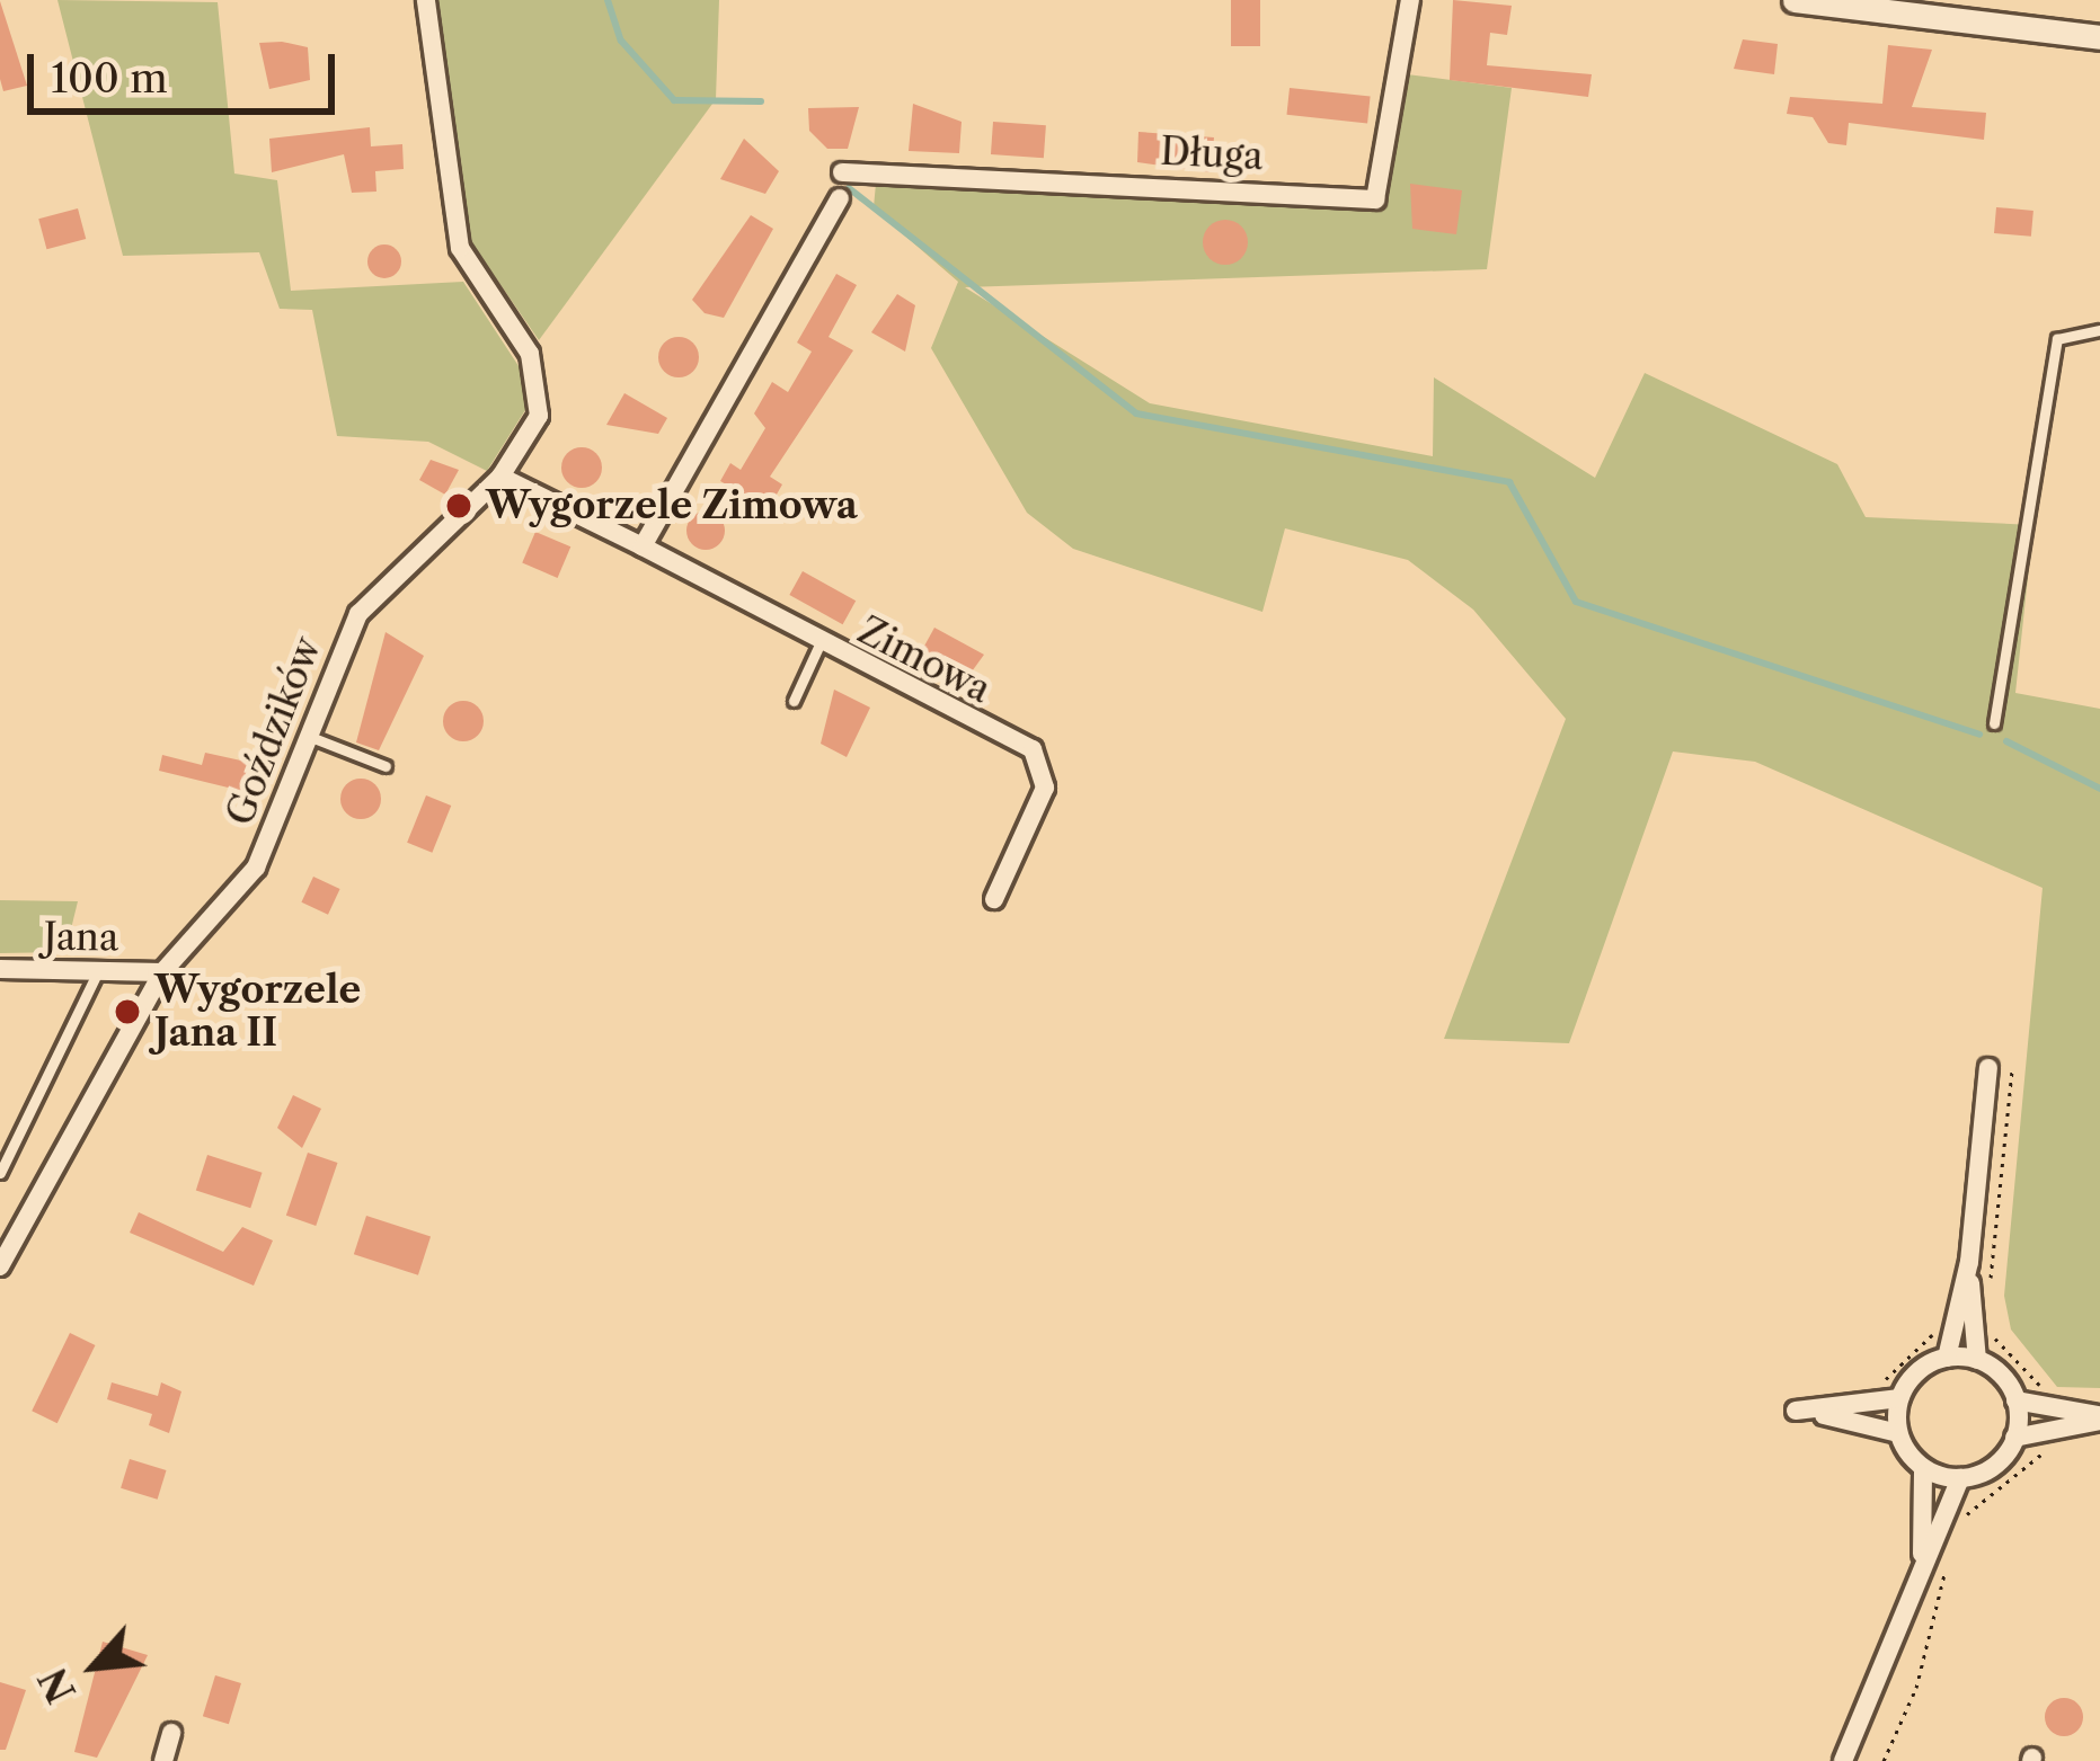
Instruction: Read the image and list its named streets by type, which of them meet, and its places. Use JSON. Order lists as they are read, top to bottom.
{
  "streets": {
    "street": [
      "Długa",
      "Zimowa",
      "Goździków",
      "Jana"
    ]
  },
  "crossings": [
    ["Zimowa", "Goździków"],
    ["Goździków", "Jana"]
  ],
  "places": ["Wygorzele Zimowa", "Wygorzele Jana II"],
  "scale_bar": "100 m",
  "north": "bottom left"
}
